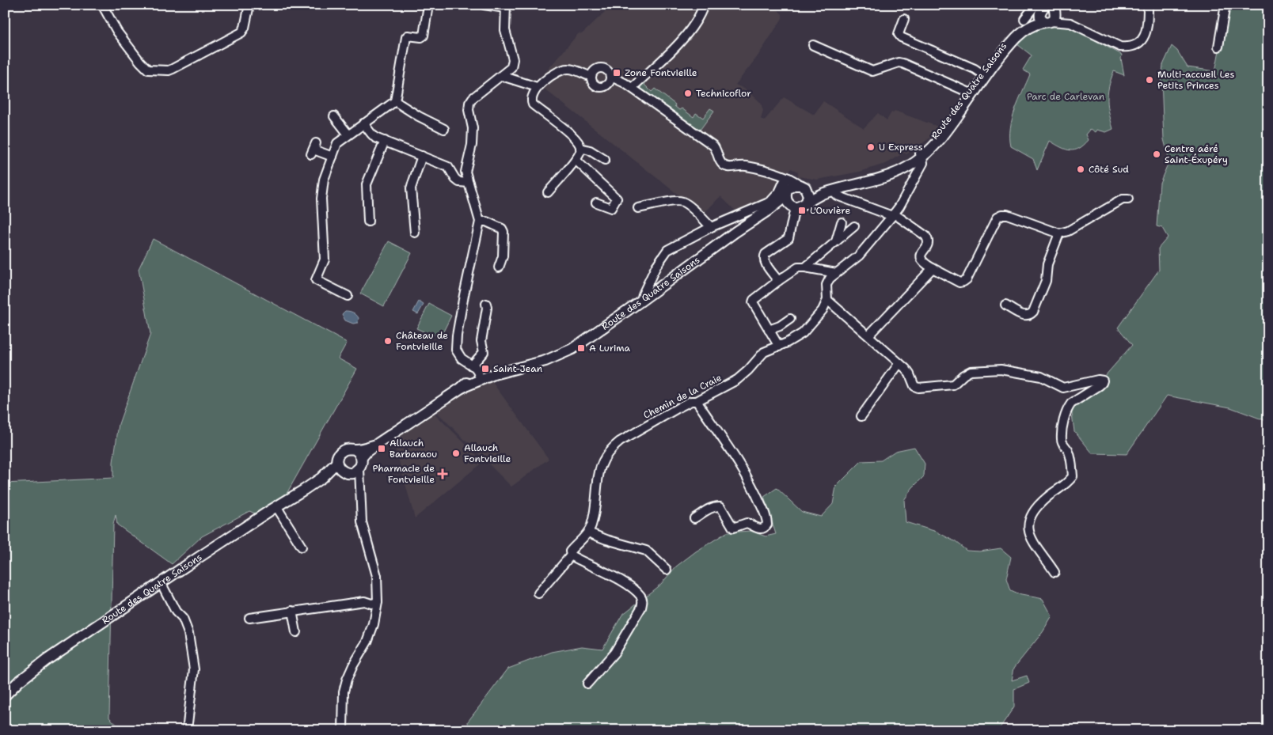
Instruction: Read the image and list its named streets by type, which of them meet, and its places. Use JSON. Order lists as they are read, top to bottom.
{
  "streets": {
    "main road": ["Route des Quatre Saisons"],
    "street": ["Chemin de la Craie"]
  },
  "crossings": [
    ["Route des Quatre Saisons", "Chemin de la Craie"]
  ],
  "parks": ["Parc de Carlevan"],
  "places": {
    "transit": [
      "Zone Fontvieille",
      "L'Ouvière",
      "A Lurima",
      "Saint-Jean",
      "Allauch Barbaraou"
    ],
    "other": [
      "Multi-accueil Les Petits Princes",
      "Technicoflor",
      "U Express",
      "Centre aéré Saint-Éxupéry",
      "Côté Sud",
      "Château de Fontvieille",
      "Allauch Fontvieille"
    ],
    "health": ["Pharmacie de Fontvieille"]
  }
}
